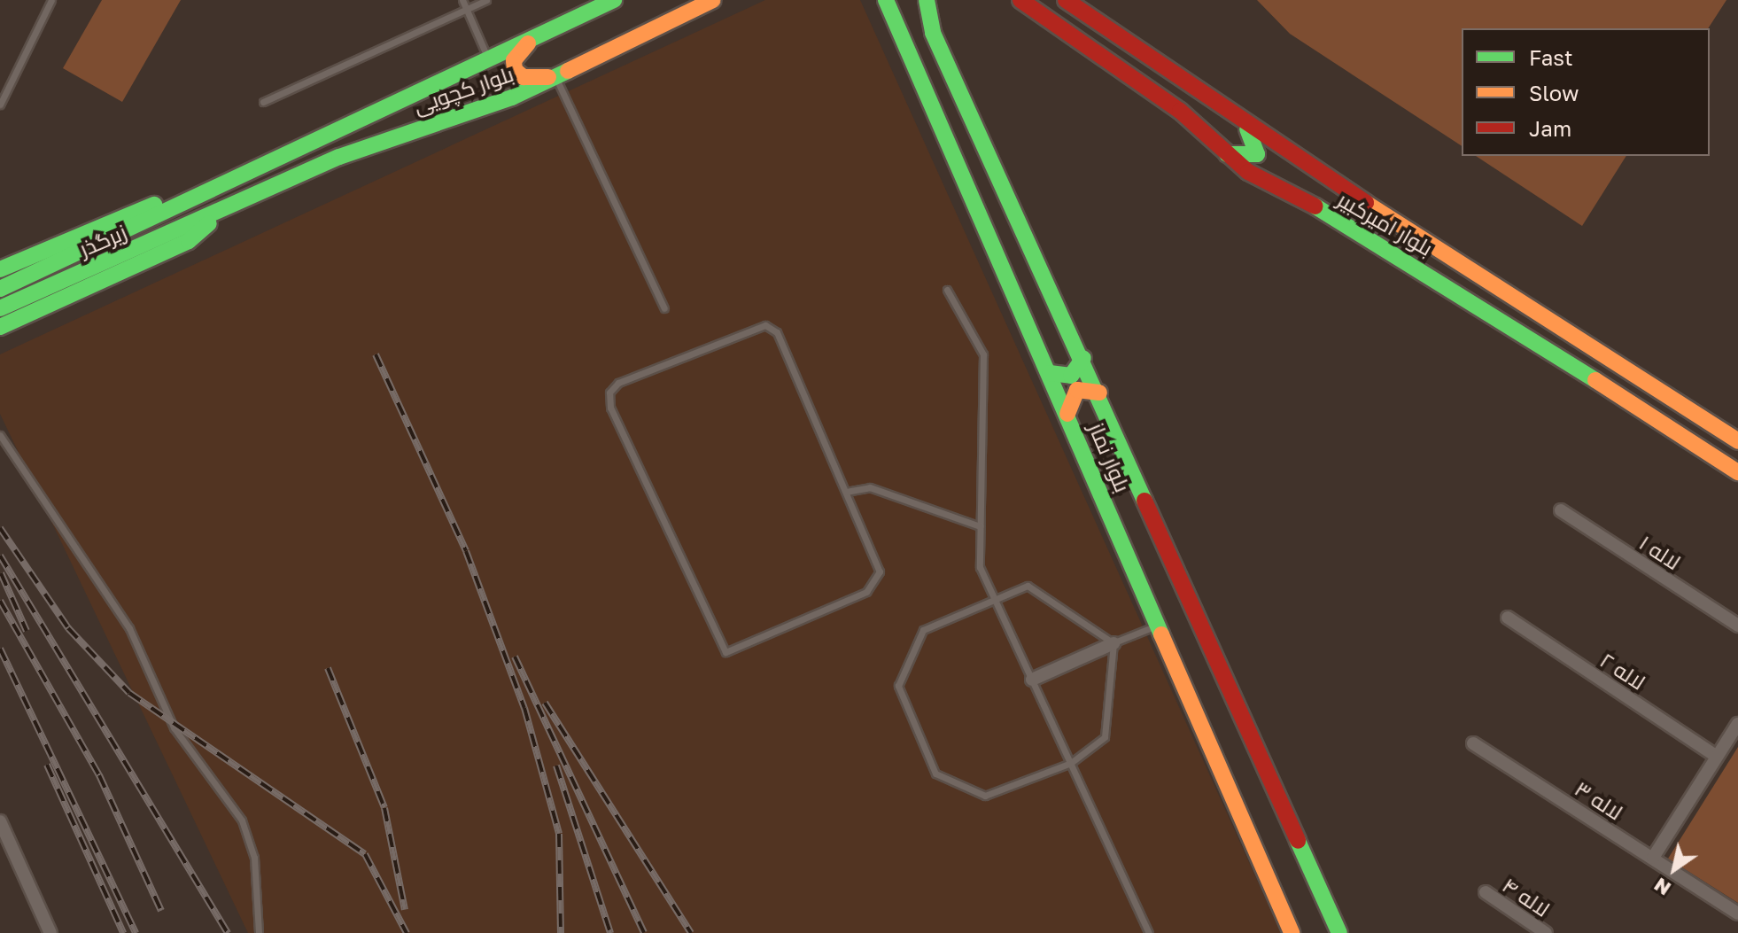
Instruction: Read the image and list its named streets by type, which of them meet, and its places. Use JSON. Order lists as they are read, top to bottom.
{
  "streets": {
    "main road": [
      "بلوار کچویی",
      "بلوار امیرکبیر",
      "زیرگذر",
      "بلوار نماز"
    ],
    "street": [
      "لاله ۱",
      "لاله ۲",
      "لاله ۳",
      "لاله ۴"
    ]
  },
  "crossings": [
    ["بلوار کچویی", "زیرگذر"]
  ],
  "legend": ["Fast", "Slow", "Jam"],
  "north": "bottom left"
}
